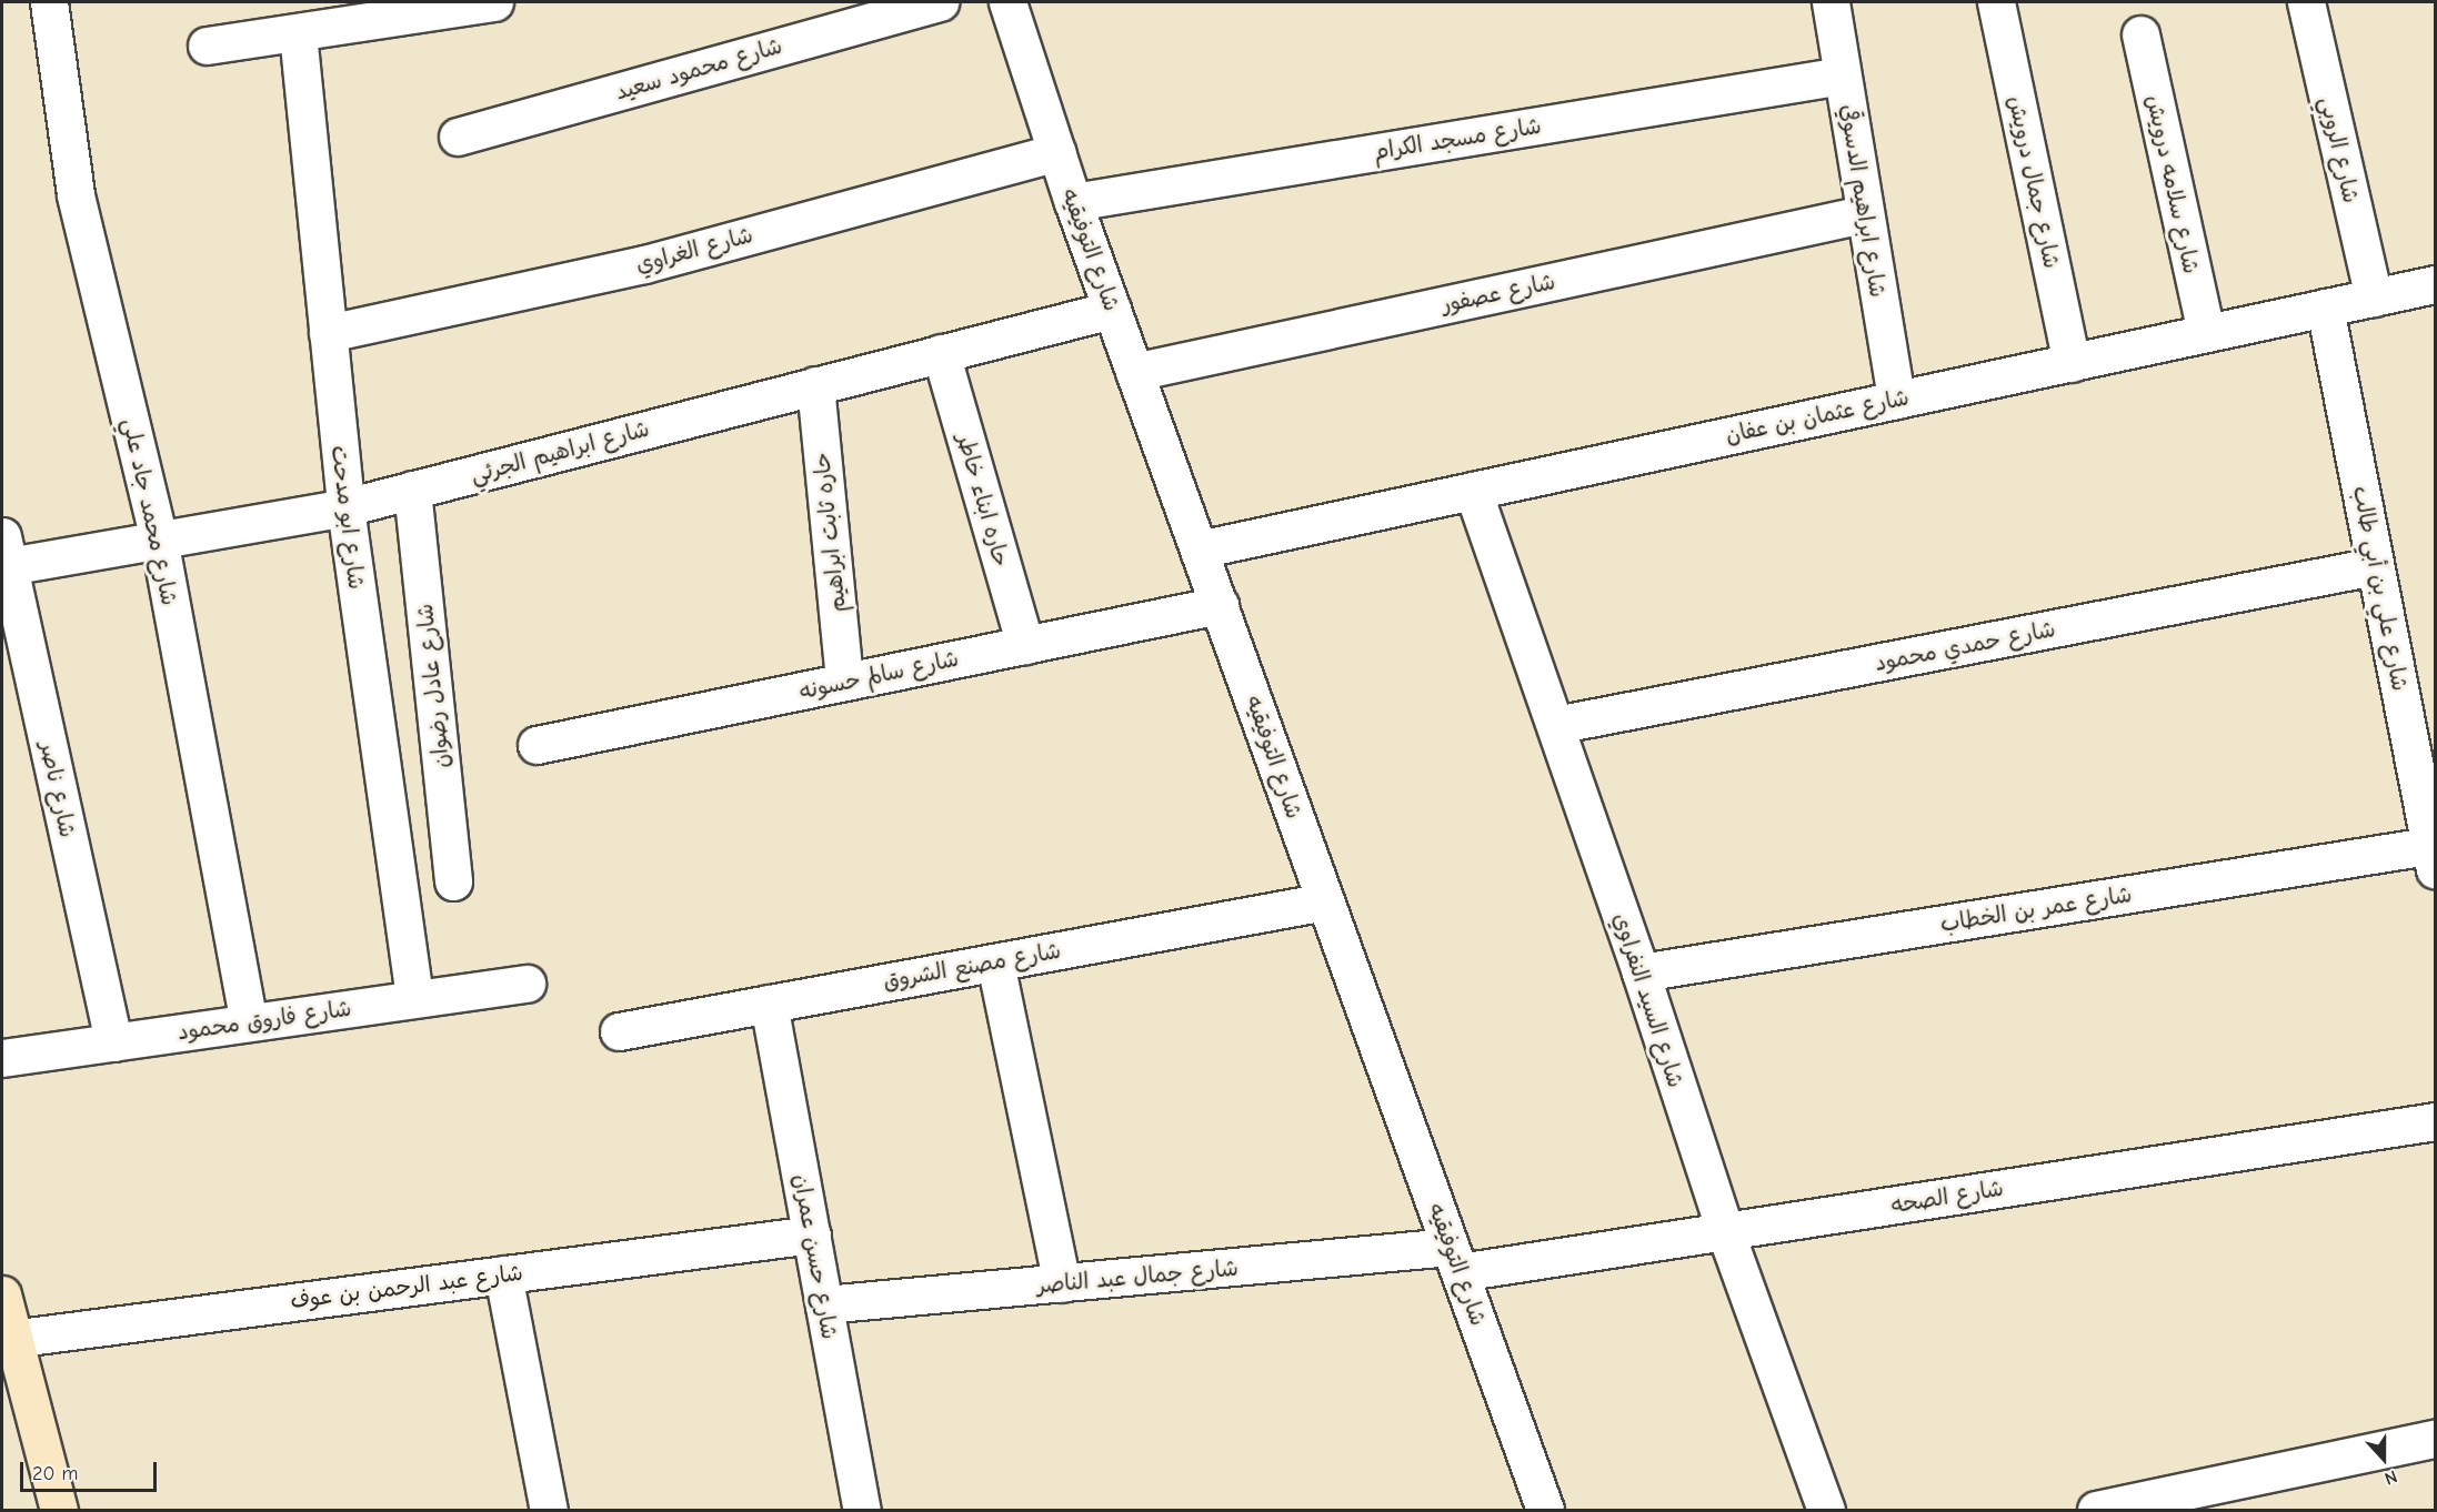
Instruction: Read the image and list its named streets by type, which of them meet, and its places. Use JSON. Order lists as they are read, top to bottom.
{
  "streets": {
    "street": [
      "شارع محمود سعيد",
      "شارع مسجد الكرام",
      "شارع الروبي",
      "شارع جمال درويش",
      "شارع سلامه درويش",
      "شارع ابراهيم الدسوقي",
      "شارع الغراوي",
      "شارع التوفيقيه",
      "شارع عصفور",
      "شارع عثمان بن عفان",
      "شارع ابراهيم الجرئي",
      "حاره ابناء خاطر",
      "شارع محمد جاد علي",
      "شارع ابو مدحت",
      "حاره ثابت ابراهيم",
      "شارع علي بن أبي طالب",
      "شارع حمدي محمود",
      "شارع سالم حسونه",
      "شارع عادل رضوان",
      "شارع ناصر",
      "شارع عمر بن الخطاب",
      "شارع مصنع الشروق",
      "شارع السيد النفراوي",
      "شارع فاروق محمود",
      "شارع الصحه",
      "شارع حسن عمران",
      "شارع جمال عبد الناصر",
      "شارع عبد الرحمن بن عوف"
    ]
  },
  "crossings": [
    ["شارع مسجد الكرام", "شارع ابراهيم الدسوقي"],
    ["شارع مسجد الكرام", "شارع التوفيقيه"],
    ["شارع الروبي", "شارع عثمان بن عفان"],
    ["شارع جمال درويش", "شارع عثمان بن عفان"],
    ["شارع سلامه درويش", "شارع عثمان بن عفان"],
    ["شارع ابراهيم الدسوقي", "شارع عصفور"],
    ["شارع ابراهيم الدسوقي", "شارع عثمان بن عفان"],
    ["شارع الغراوي", "شارع التوفيقيه"],
    ["شارع الغراوي", "شارع ابو مدحت"],
    ["شارع التوفيقيه", "شارع عصفور"],
    ["شارع التوفيقيه", "شارع عثمان بن عفان"],
    ["شارع التوفيقيه", "شارع ابراهيم الجرئي"],
    ["شارع التوفيقيه", "شارع سالم حسونه"],
    ["شارع التوفيقيه", "شارع مصنع الشروق"],
    ["شارع التوفيقيه", "شارع الصحه"],
    ["شارع التوفيقيه", "شارع جمال عبد الناصر"],
    ["شارع عثمان بن عفان", "شارع علي بن أبي طالب"],
    ["شارع عثمان بن عفان", "شارع السيد النفراوي"],
    ["شارع ابراهيم الجرئي", "حاره ابناء خاطر"],
    ["شارع ابراهيم الجرئي", "شارع محمد جاد علي"],
    ["شارع ابراهيم الجرئي", "شارع ابو مدحت"],
    ["شارع ابراهيم الجرئي", "حاره ثابت ابراهيم"],
    ["شارع ابراهيم الجرئي", "شارع عادل رضوان"],
    ["شارع ابراهيم الجرئي", "شارع ناصر"],
    ["حاره ابناء خاطر", "شارع سالم حسونه"],
    ["شارع محمد جاد علي", "شارع فاروق محمود"],
    ["شارع ابو مدحت", "شارع فاروق محمود"],
    ["حاره ثابت ابراهيم", "شارع سالم حسونه"],
    ["شارع علي بن أبي طالب", "شارع حمدي محمود"],
    ["شارع علي بن أبي طالب", "شارع عمر بن الخطاب"],
    ["شارع حمدي محمود", "شارع السيد النفراوي"],
    ["شارع ناصر", "شارع فاروق محمود"],
    ["شارع عمر بن الخطاب", "شارع السيد النفراوي"],
    ["شارع مصنع الشروق", "شارع حسن عمران"],
    ["شارع السيد النفراوي", "شارع الصحه"],
    ["شارع الصحه", "شارع جمال عبد الناصر"],
    ["شارع حسن عمران", "شارع جمال عبد الناصر"],
    ["شارع حسن عمران", "شارع عبد الرحمن بن عوف"]
  ],
  "scale_bar": "20 m",
  "north": "bottom"
}
